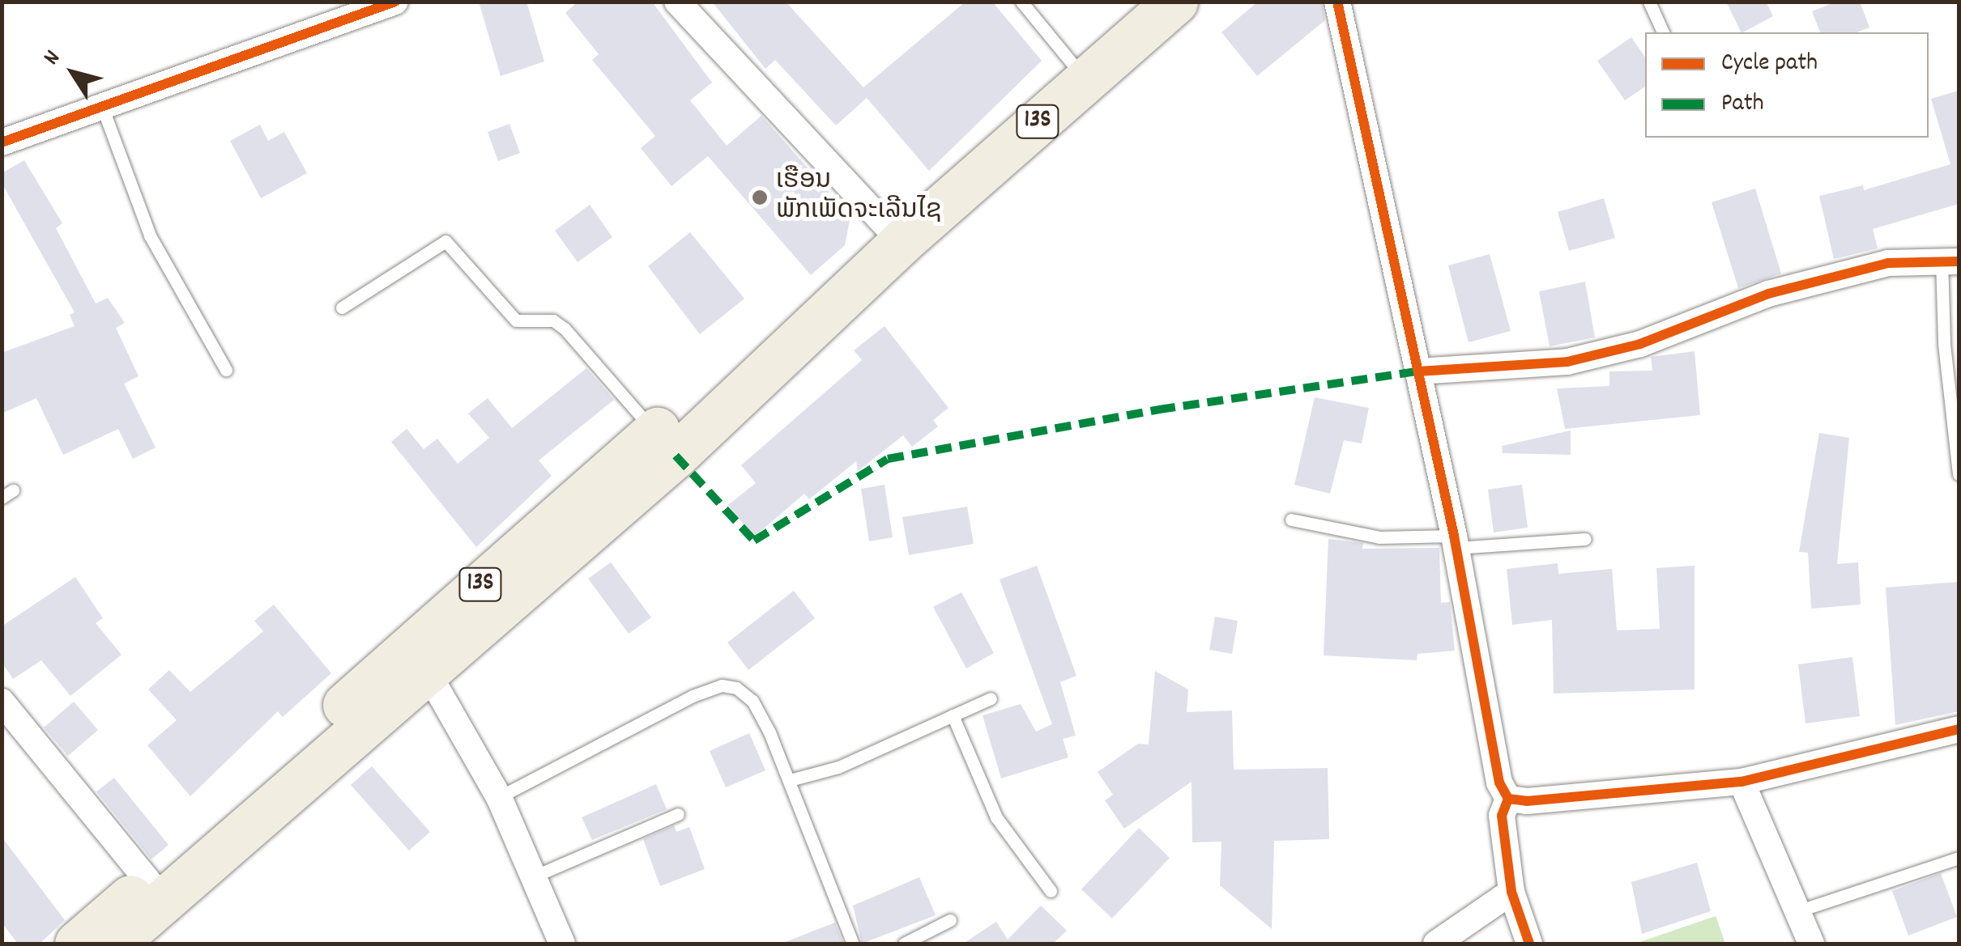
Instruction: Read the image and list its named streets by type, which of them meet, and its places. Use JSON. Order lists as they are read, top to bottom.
{
  "streets": {
    "highway": ["13S"]
  },
  "places": ["ເຮືອນ ພັກເພັດຈະເລີນໄຊ"],
  "legend": ["Cycle path", "Path"],
  "north": "top left"
}
